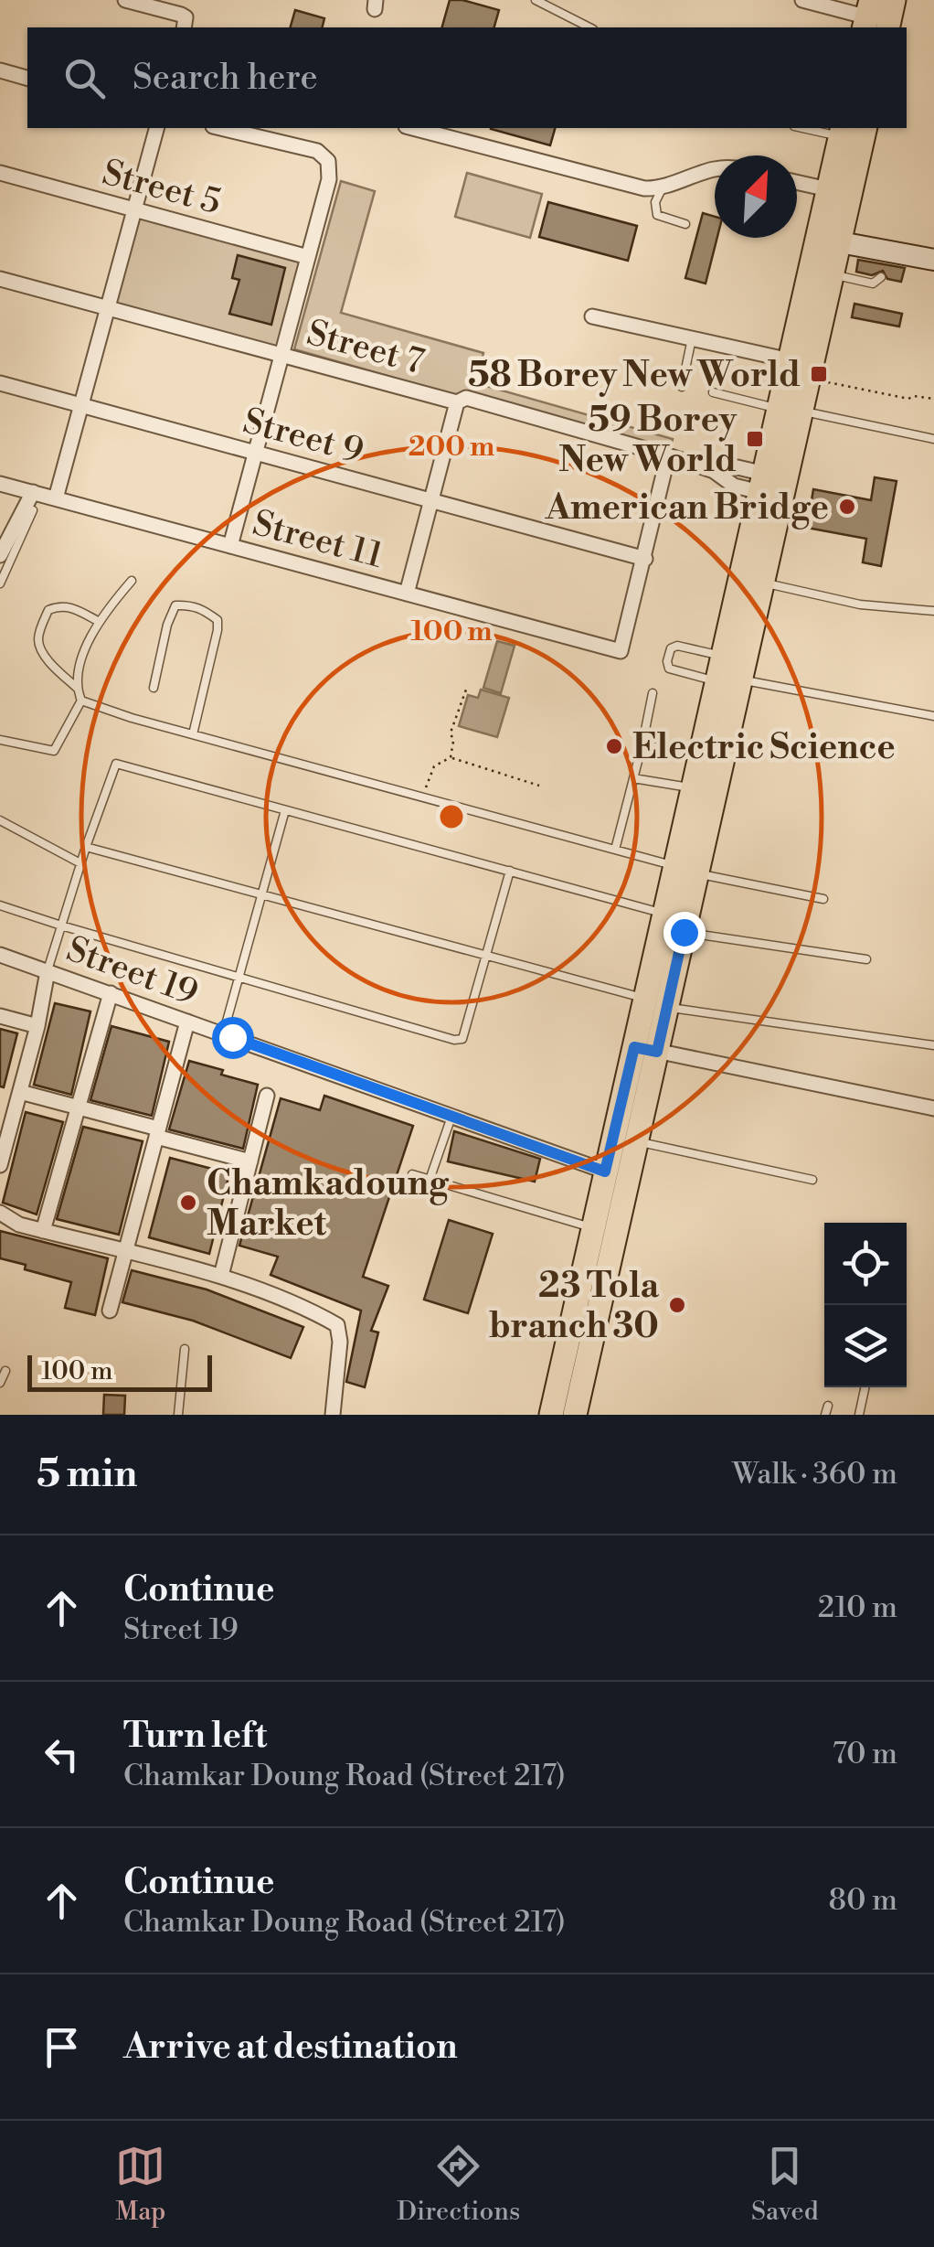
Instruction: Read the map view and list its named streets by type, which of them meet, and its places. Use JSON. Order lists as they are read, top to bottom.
{
  "streets": {
    "street": [
      "Street 5",
      "Street 7",
      "Street 9",
      "Street 11",
      "Street 19"
    ]
  },
  "crossings": [
    ["Street 9", "Street 11"]
  ],
  "places": {
    "transit": ["58 Borey New World", "59 Borey New World"],
    "other": [
      "American Bridge",
      "Electric Science",
      "Chamkadoung Market",
      "23 Tola branch 30"
    ]
  },
  "scale_bar": "100 m",
  "north": "top right",
  "page": {
    "search": "Search here",
    "scale": "100 m",
    "heading": ["5 min", "Walk · 360 m"],
    "list": [
      ["Continue", "Street 19", "210 m"],
      ["Turn left", "Chamkar Doung Road (Street 217)", "70 m"],
      ["Continue", "Chamkar Doung Road (Street 217)", "80 m"],
      "Arrive at destination"
    ],
    "nav": ["Map", "Directions", "Saved"]
  },
  "rings": ["200 m", "100 m"]
}
